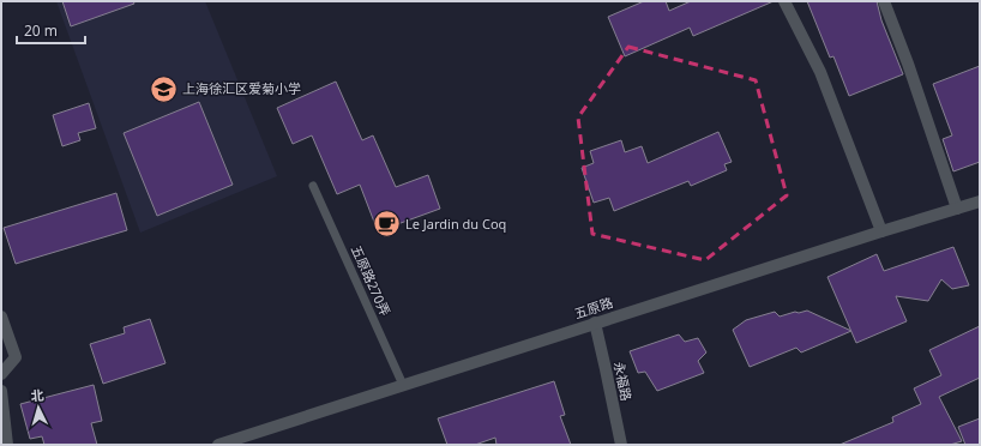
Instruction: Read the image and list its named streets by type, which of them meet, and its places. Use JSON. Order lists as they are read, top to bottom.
{
  "streets": {
    "street": ["五原路", "永福路"],
    "lane": ["五原路270弄"]
  },
  "crossings": [
    ["五原路270弄", "五原路"],
    ["五原路", "永福路"]
  ],
  "places": {
    "school or university": ["上海徐汇区爱菊小学"],
    "cafe": ["Le Jardin du Coq"]
  },
  "scale_bar": "20 m",
  "north": "top"
}
